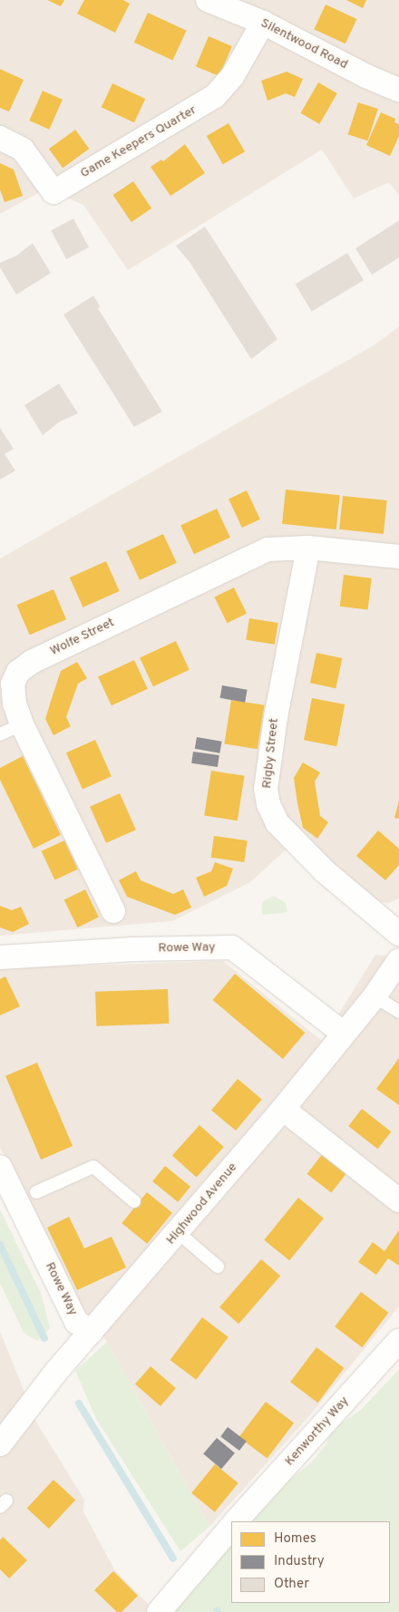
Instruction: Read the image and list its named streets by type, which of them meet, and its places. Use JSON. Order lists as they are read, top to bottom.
{
  "streets": {
    "street": [
      "Silentwood Road",
      "Game Keepers Quarter",
      "Wolfe Street",
      "Rigby Street",
      "Rowe Way",
      "Highwood Avenue",
      "Kenworthy Way"
    ]
  },
  "crossings": [
    ["Silentwood Road", "Game Keepers Quarter"],
    ["Wolfe Street", "Rigby Street"],
    ["Rowe Way", "Highwood Avenue"]
  ],
  "legend": ["Homes", "Industry", "Other"]
}
